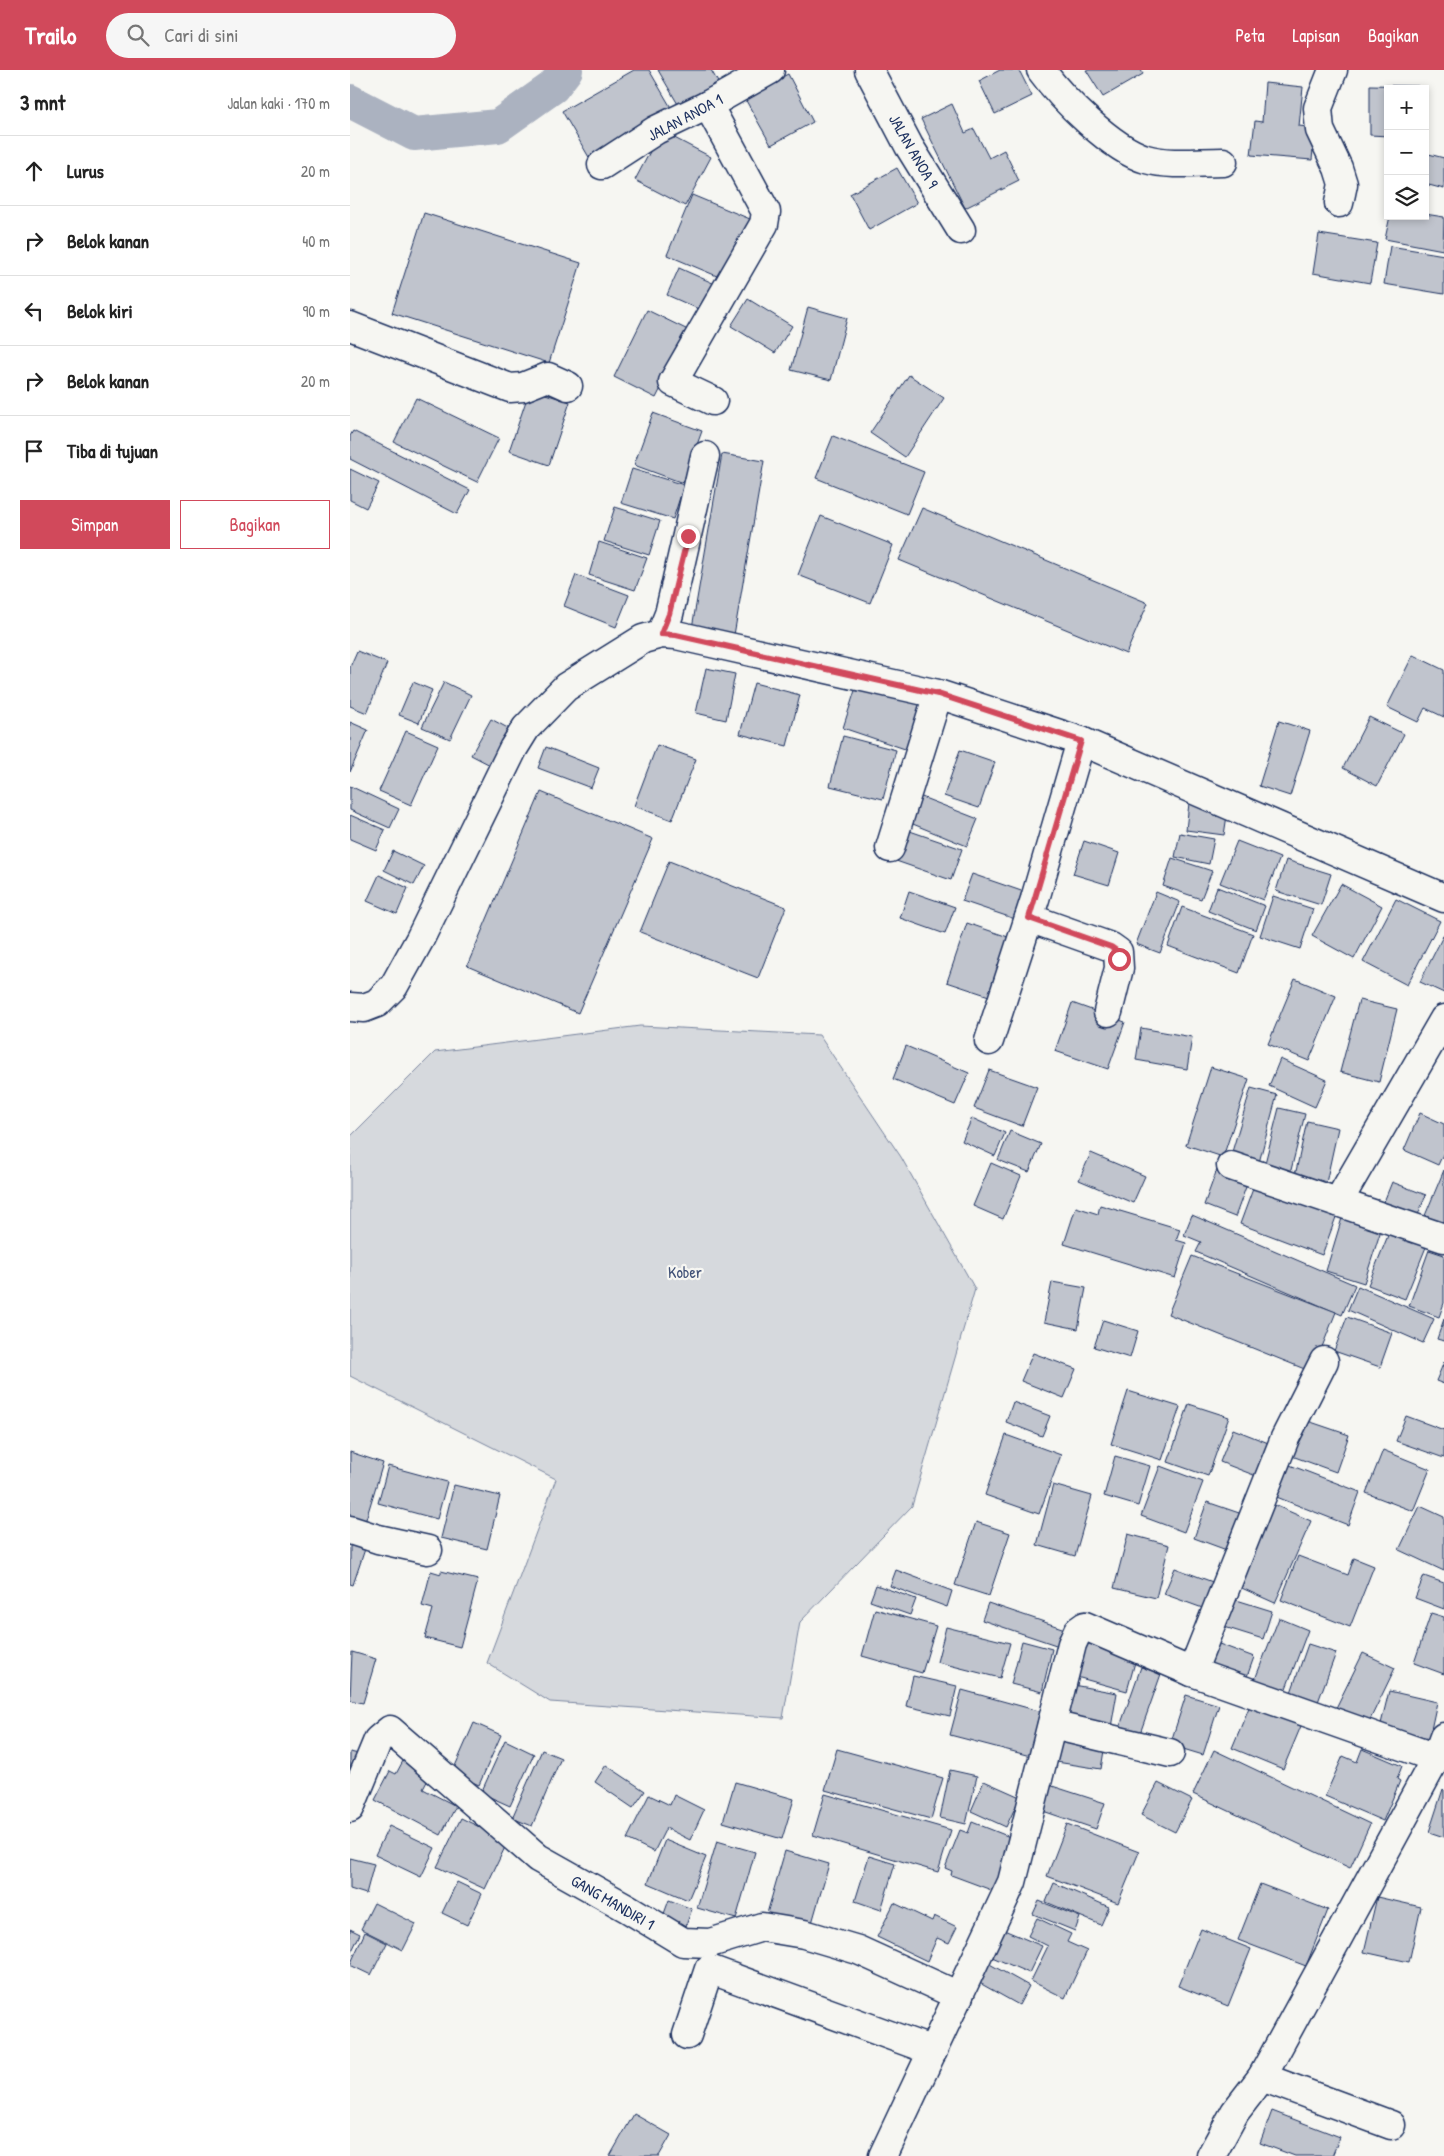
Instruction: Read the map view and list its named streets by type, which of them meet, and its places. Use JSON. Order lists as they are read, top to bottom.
{
  "streets": {
    "street": ["JALAN ANOA 1", "JALAN ANOA 9", "GANG MANDIRI 1"]
  },
  "parks": ["Kober"],
  "page": {
    "header": "Trailo",
    "search": "Cari di sini",
    "nav": ["Peta", "Lapisan", "Bagikan"],
    "heading": ["3 mnt", "Jalan kaki · 170 m"],
    "map_buttons": ["+", "−"],
    "list": [
      ["Lurus", "20 m"],
      ["Belok kanan", "40 m"],
      ["Belok kiri", "90 m"],
      ["Belok kanan", "20 m"],
      "Tiba di tujuan"
    ],
    "buttons": ["Simpan", "Bagikan"]
  }
}
